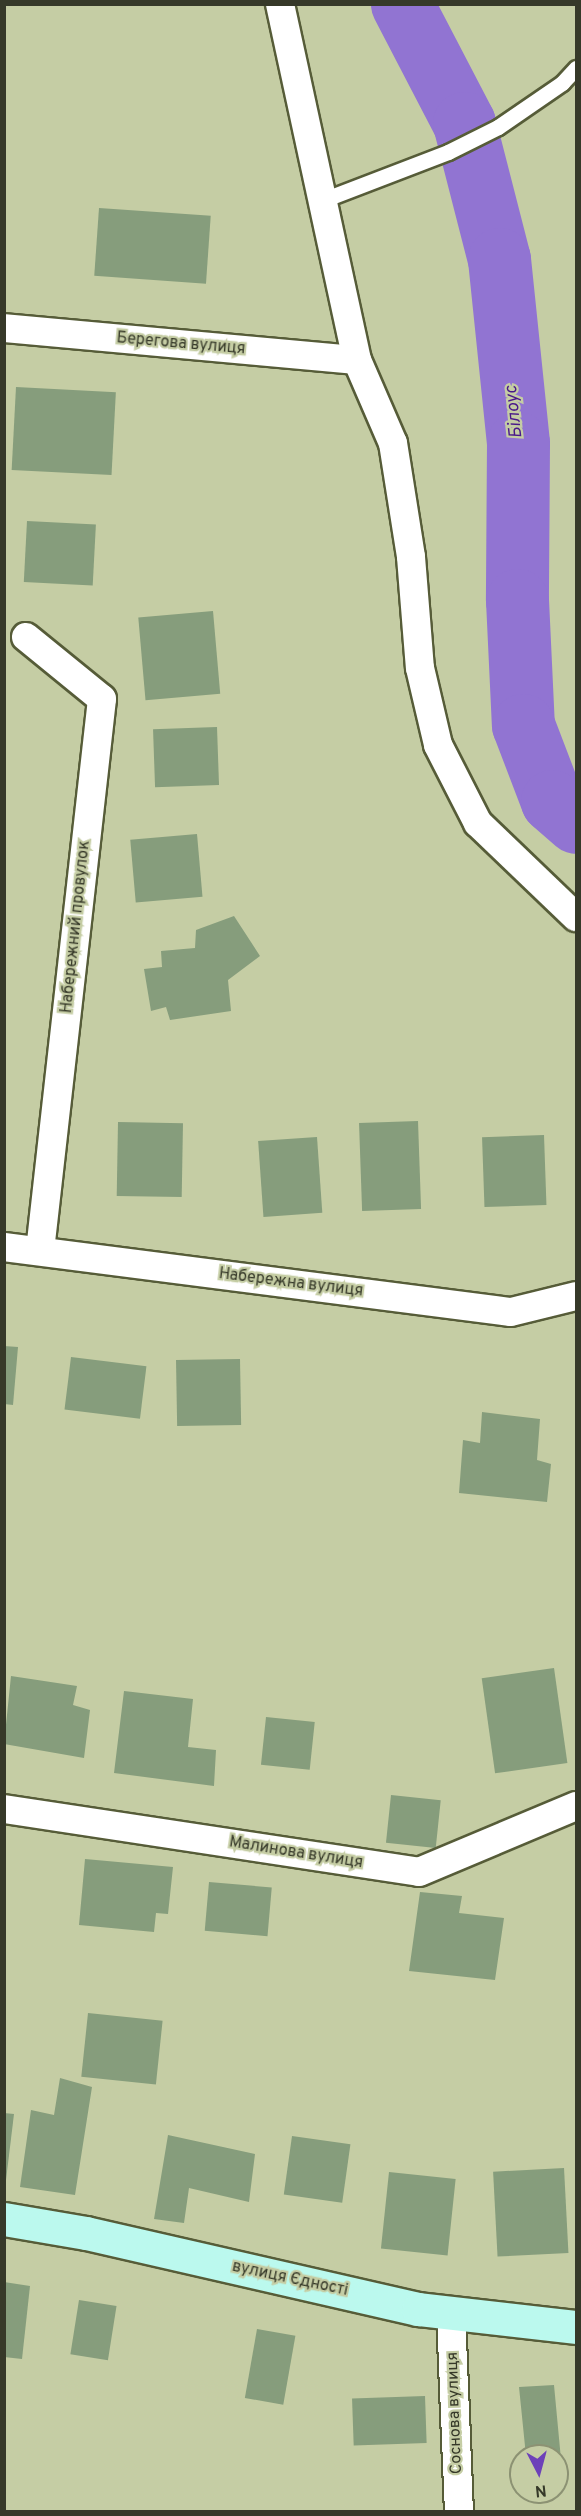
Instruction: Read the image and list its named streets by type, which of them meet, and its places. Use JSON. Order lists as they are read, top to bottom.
{
  "streets": {
    "main road": ["вулиця Єдності"],
    "street": [
      "Берегова вулиця",
      "Набережний провулок",
      "Набережна вулиця",
      "Малинова вулиця",
      "Соснова вулиця"
    ]
  },
  "crossings": [
    ["Набережний провулок", "Набережна вулиця"],
    ["вулиця Єдності", "Соснова вулиця"]
  ],
  "water": ["Білоус"],
  "north": "bottom"
}
